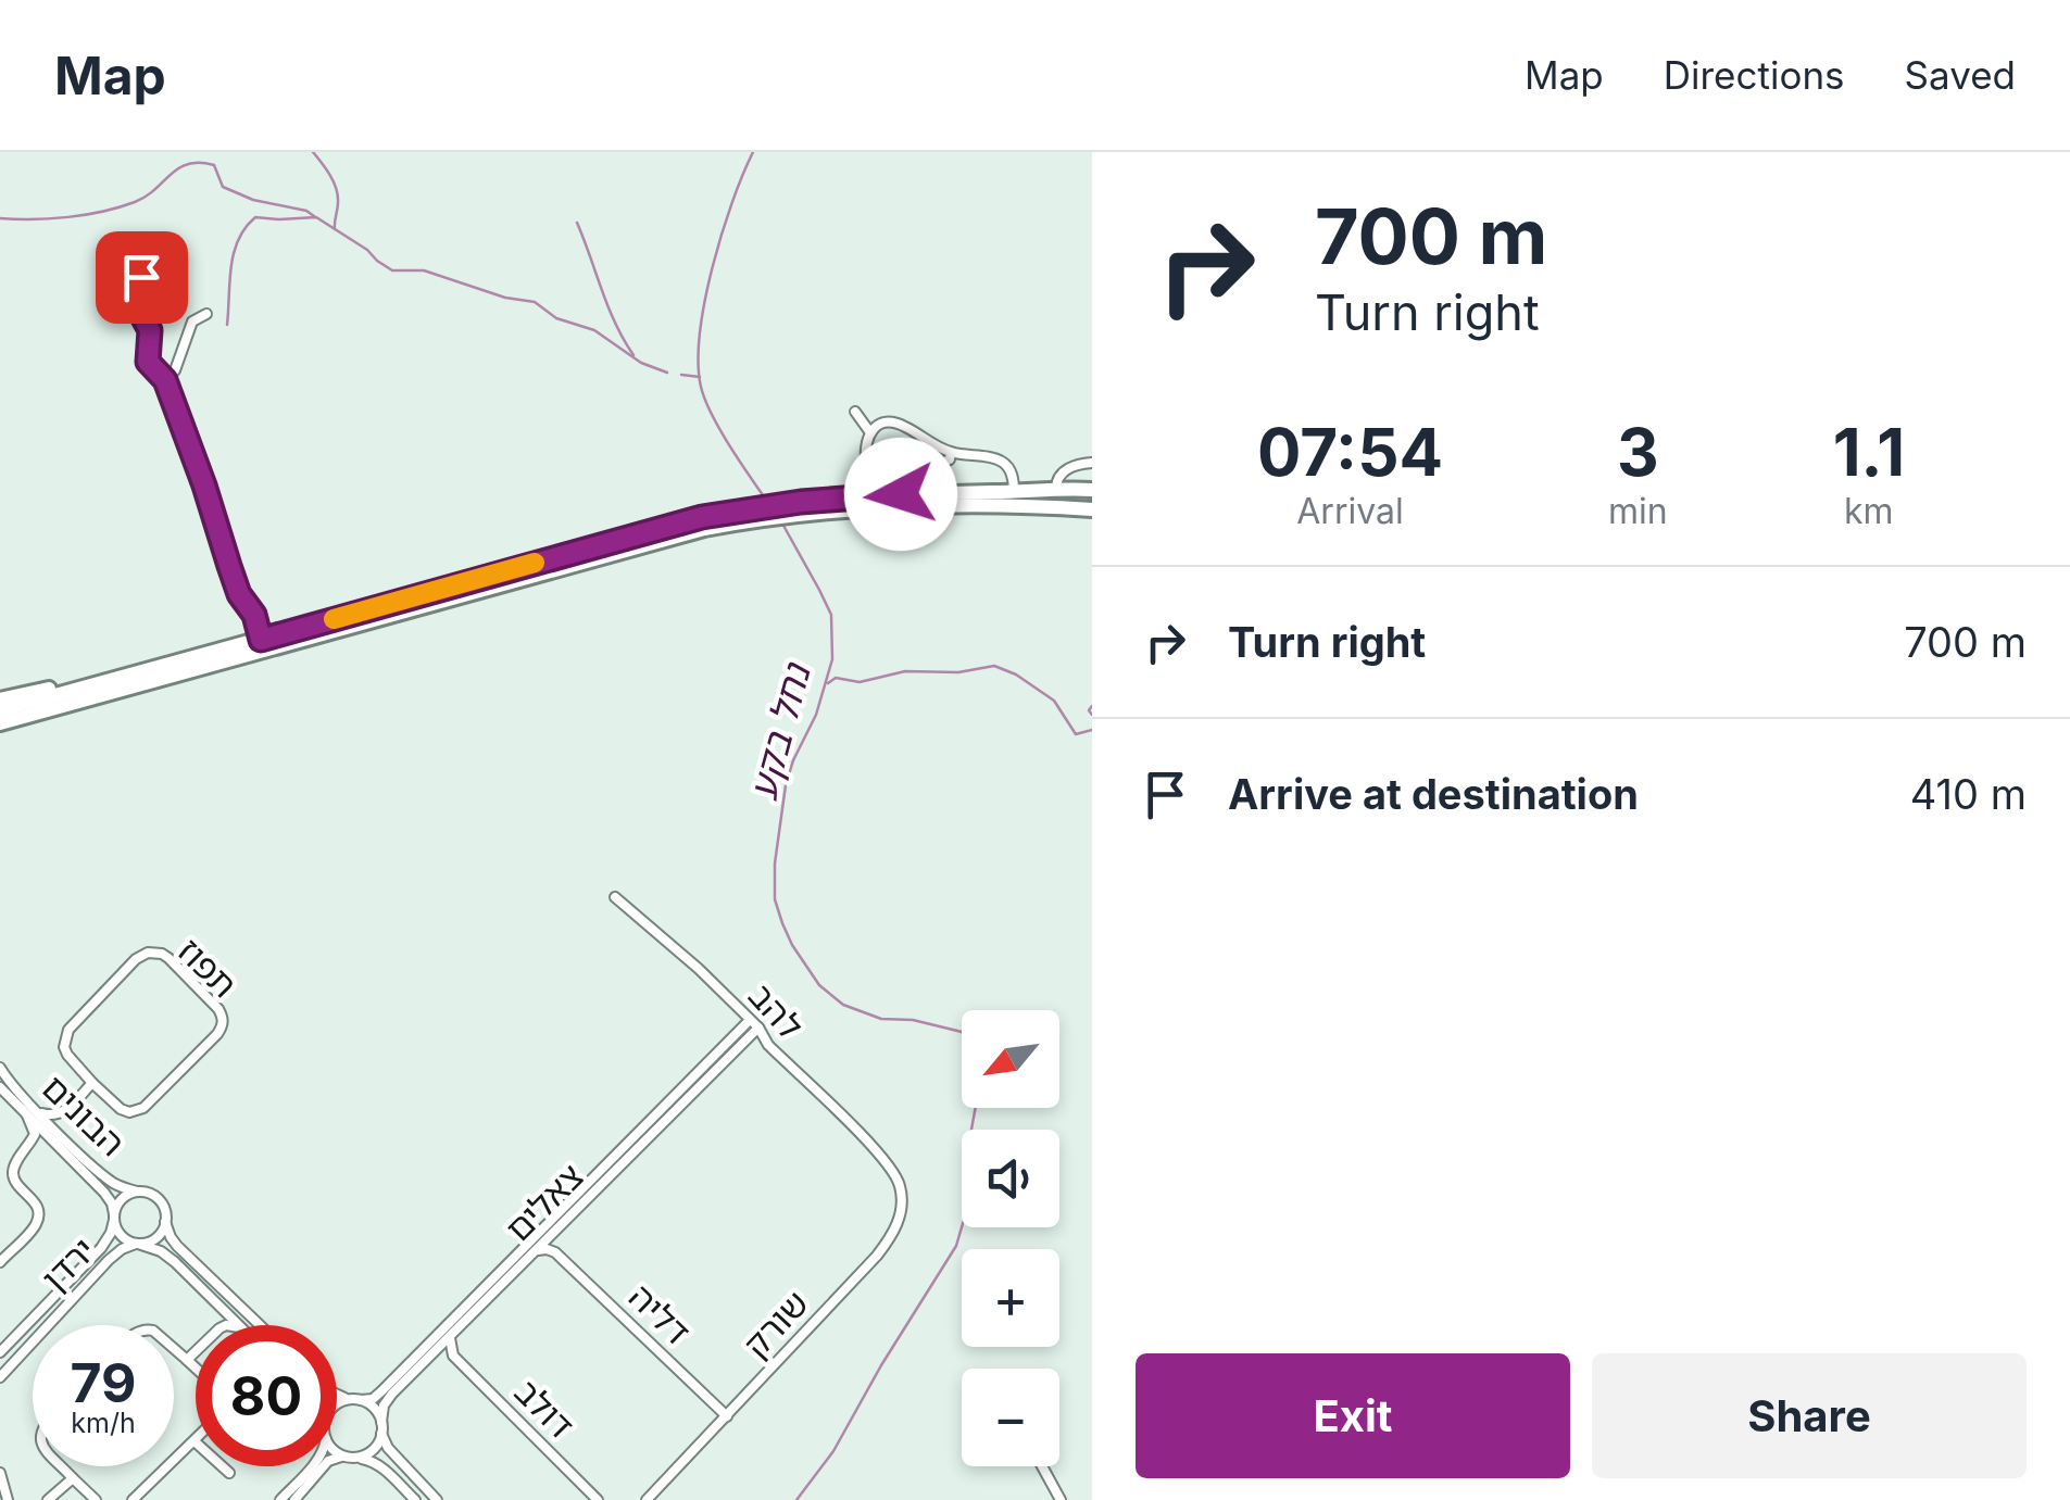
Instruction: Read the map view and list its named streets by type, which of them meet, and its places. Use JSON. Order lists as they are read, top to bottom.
{
  "streets": {
    "street": [
      "תפוז",
      "להב",
      "הבונים",
      "צאלים",
      "ירדן",
      "דליה",
      "שורק",
      "דולב"
    ]
  },
  "crossings": [
    ["להב", "צאלים"],
    ["להב", "שורק"],
    ["הבונים", "ירדן"],
    ["דליה", "שורק"]
  ],
  "water": ["נחל בקע"],
  "north": "bottom left",
  "page": {
    "header": "Map",
    "nav": ["Map", "Directions", "Saved"],
    "turn": ["700 m", "Turn right"],
    "eta": [
      "07:54",
      "Arrival",
      "3",
      "min",
      "1.1",
      "km"
    ],
    "list": [
      {
        "name": "Turn right",
        "value": "700 m"
      },
      {
        "name": "Arrive at destination",
        "value": "410 m"
      }
    ],
    "map_buttons": ["+", "−"],
    "speed": "79 km/h",
    "limit": "80",
    "buttons": ["Exit", "Share"]
  }
}
